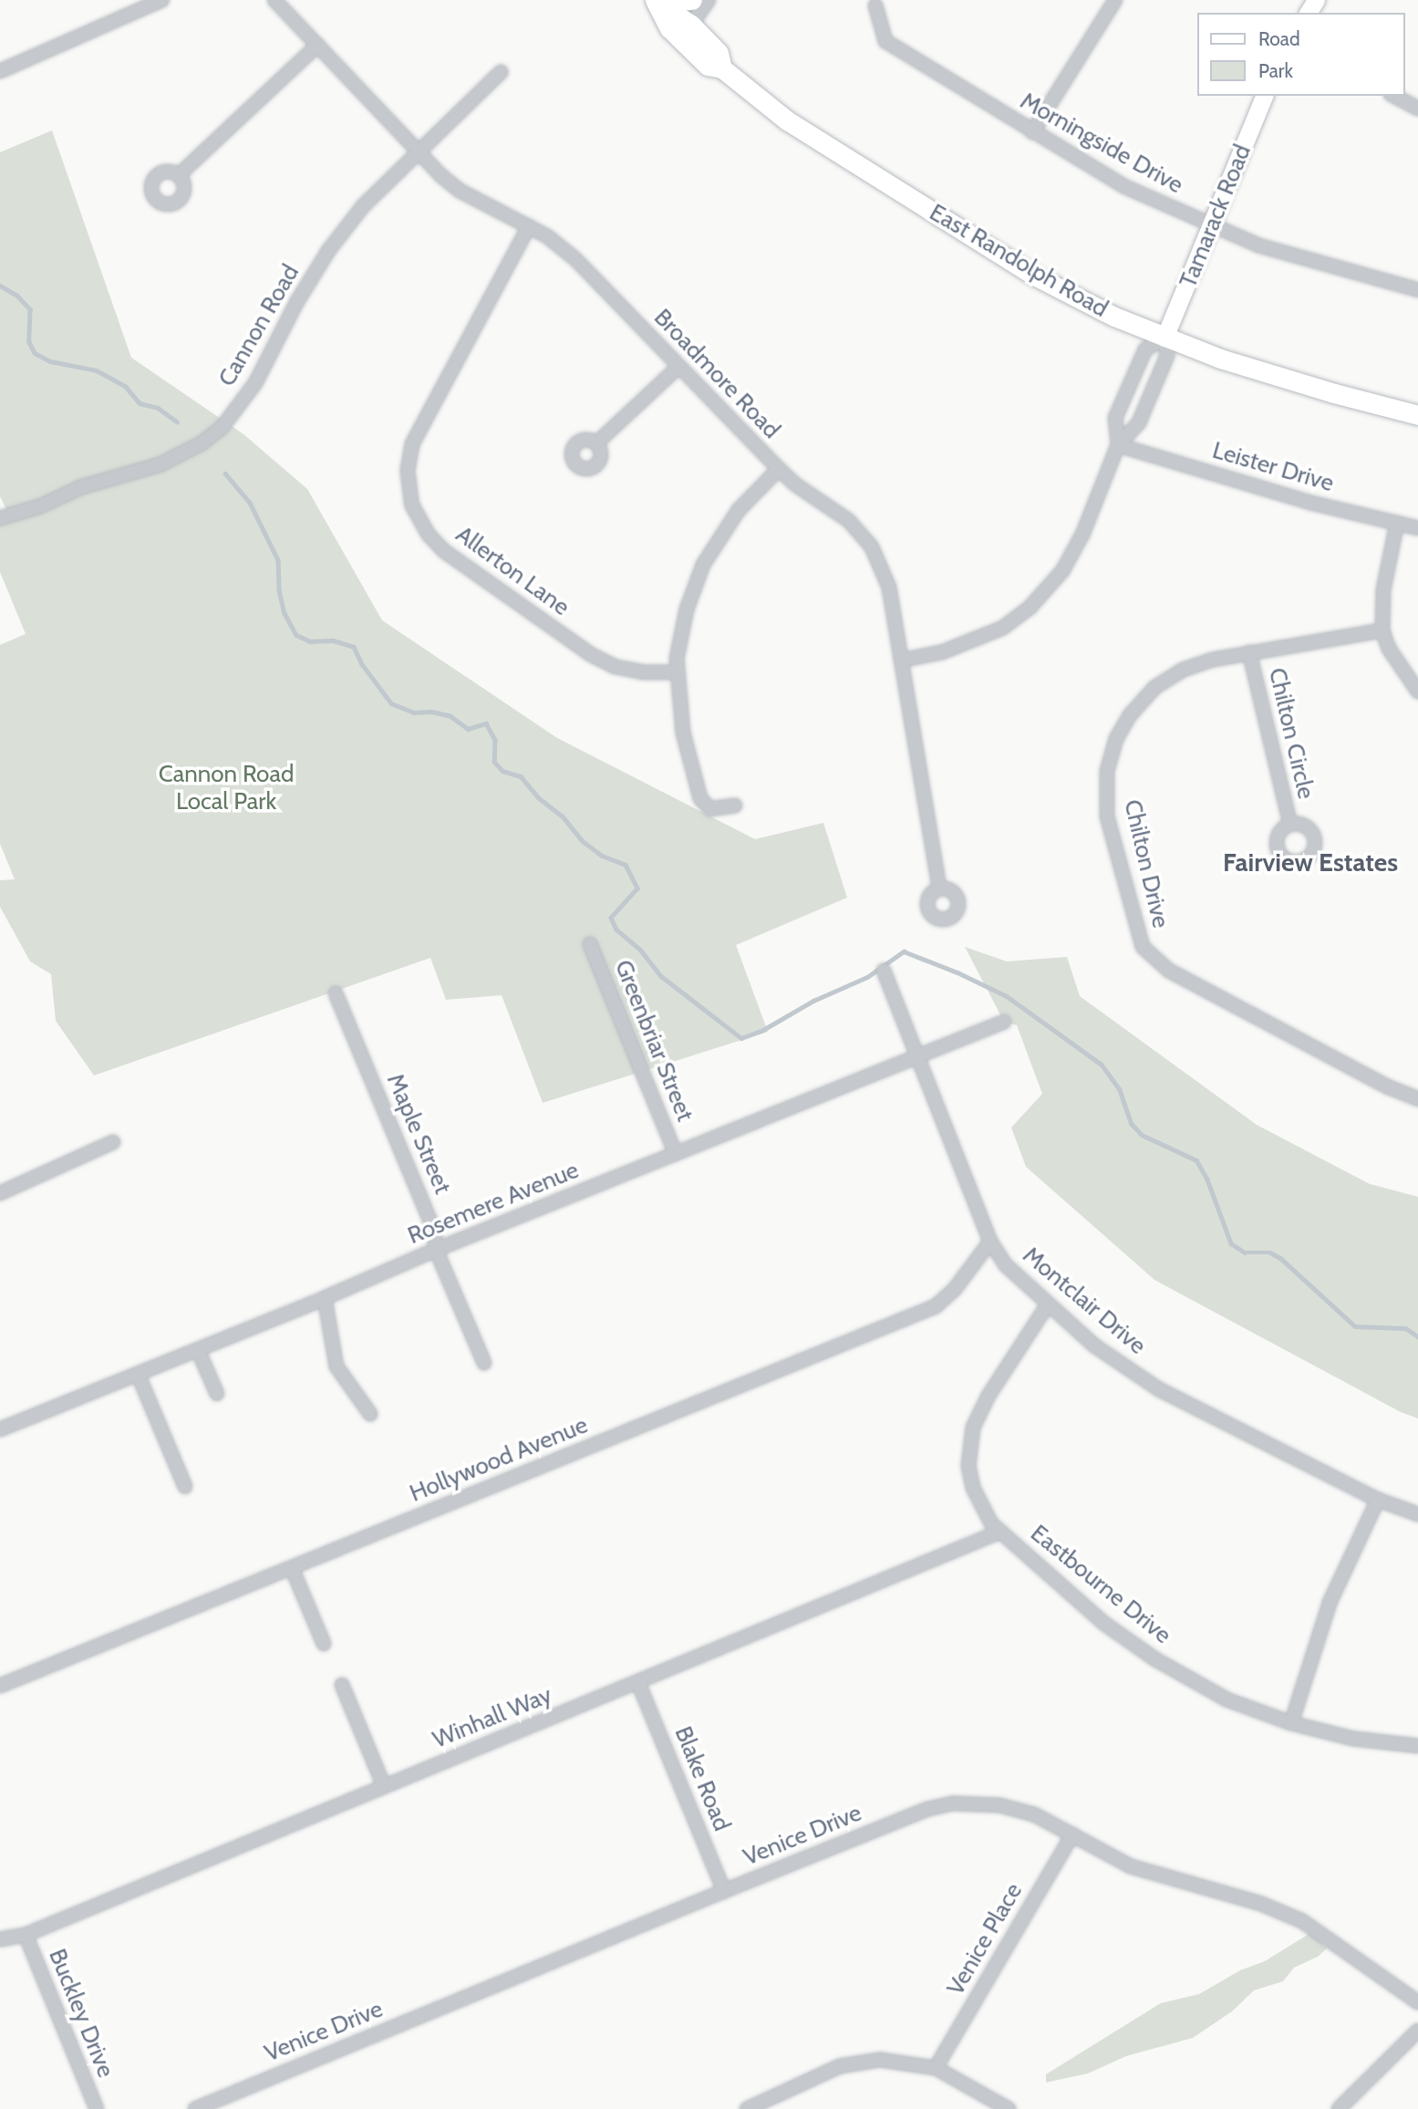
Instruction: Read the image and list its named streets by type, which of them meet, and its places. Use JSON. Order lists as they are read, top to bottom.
{
  "streets": {
    "main road": ["East Randolph Road"],
    "street": [
      "Morningside Drive",
      "Tamarack Road",
      "Cannon Road",
      "Broadmore Road",
      "Leister Drive",
      "Allerton Lane",
      "Chilton Circle",
      "Chilton Drive",
      "Greenbriar Street",
      "Maple Street",
      "Rosemere Avenue",
      "Montclair Drive",
      "Hollywood Avenue",
      "Eastbourne Drive",
      "Winhall Way",
      "Blake Road",
      "Venice Drive",
      "Venice Place",
      "Buckley Drive"
    ]
  },
  "crossings": [
    ["Morningside Drive", "Tamarack Road"],
    ["Tamarack Road", "East Randolph Road"],
    ["Tamarack Road", "Broadmore Road"],
    ["Tamarack Road", "Leister Drive"],
    ["Cannon Road", "Broadmore Road"],
    ["Broadmore Road", "Allerton Lane"],
    ["Chilton Circle", "Chilton Drive"],
    ["Greenbriar Street", "Rosemere Avenue"],
    ["Maple Street", "Rosemere Avenue"],
    ["Rosemere Avenue", "Montclair Drive"],
    ["Montclair Drive", "Hollywood Avenue"],
    ["Montclair Drive", "Eastbourne Drive"],
    ["Eastbourne Drive", "Winhall Way"],
    ["Winhall Way", "Blake Road"],
    ["Winhall Way", "Buckley Drive"],
    ["Blake Road", "Venice Drive"],
    ["Venice Drive", "Venice Place"]
  ],
  "districts": ["Fairview Estates"],
  "parks": ["Cannon Road Local Park"],
  "legend": ["Road", "Park"]
}
